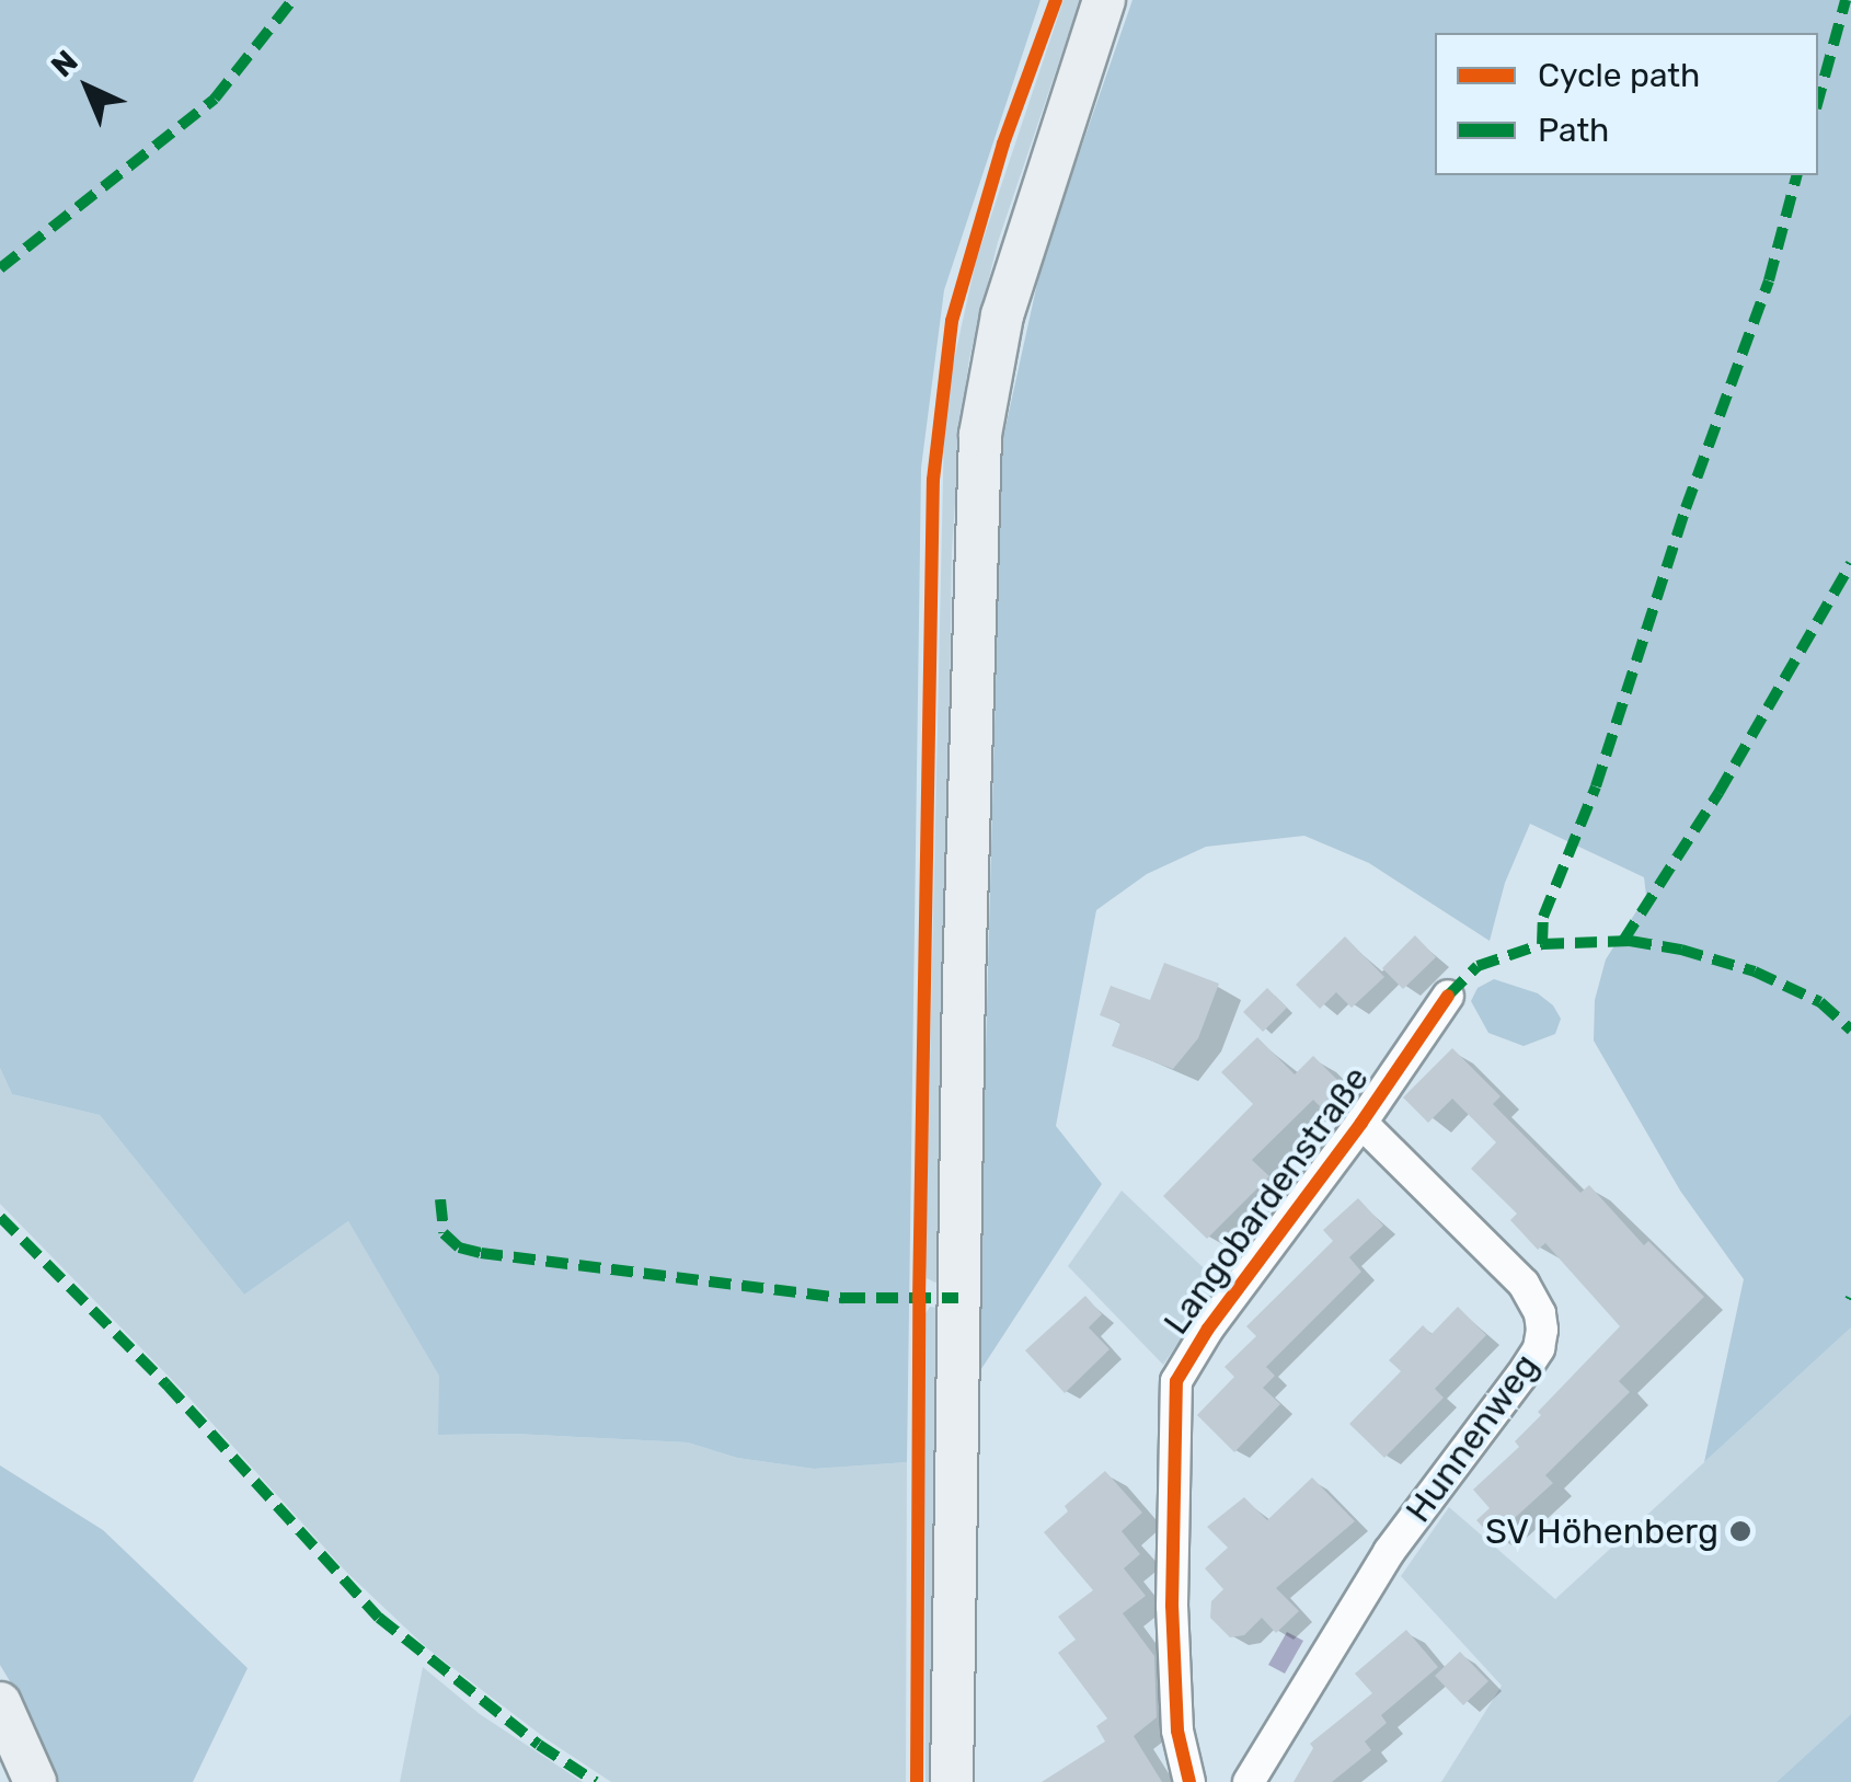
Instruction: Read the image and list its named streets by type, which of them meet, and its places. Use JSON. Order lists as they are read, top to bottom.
{
  "streets": {
    "street": ["Langobardenstraße", "Hunnenweg"]
  },
  "crossings": [
    ["Langobardenstraße", "Hunnenweg"]
  ],
  "places": ["SV Höhenberg"],
  "legend": ["Cycle path", "Path"],
  "north": "top left"
}
